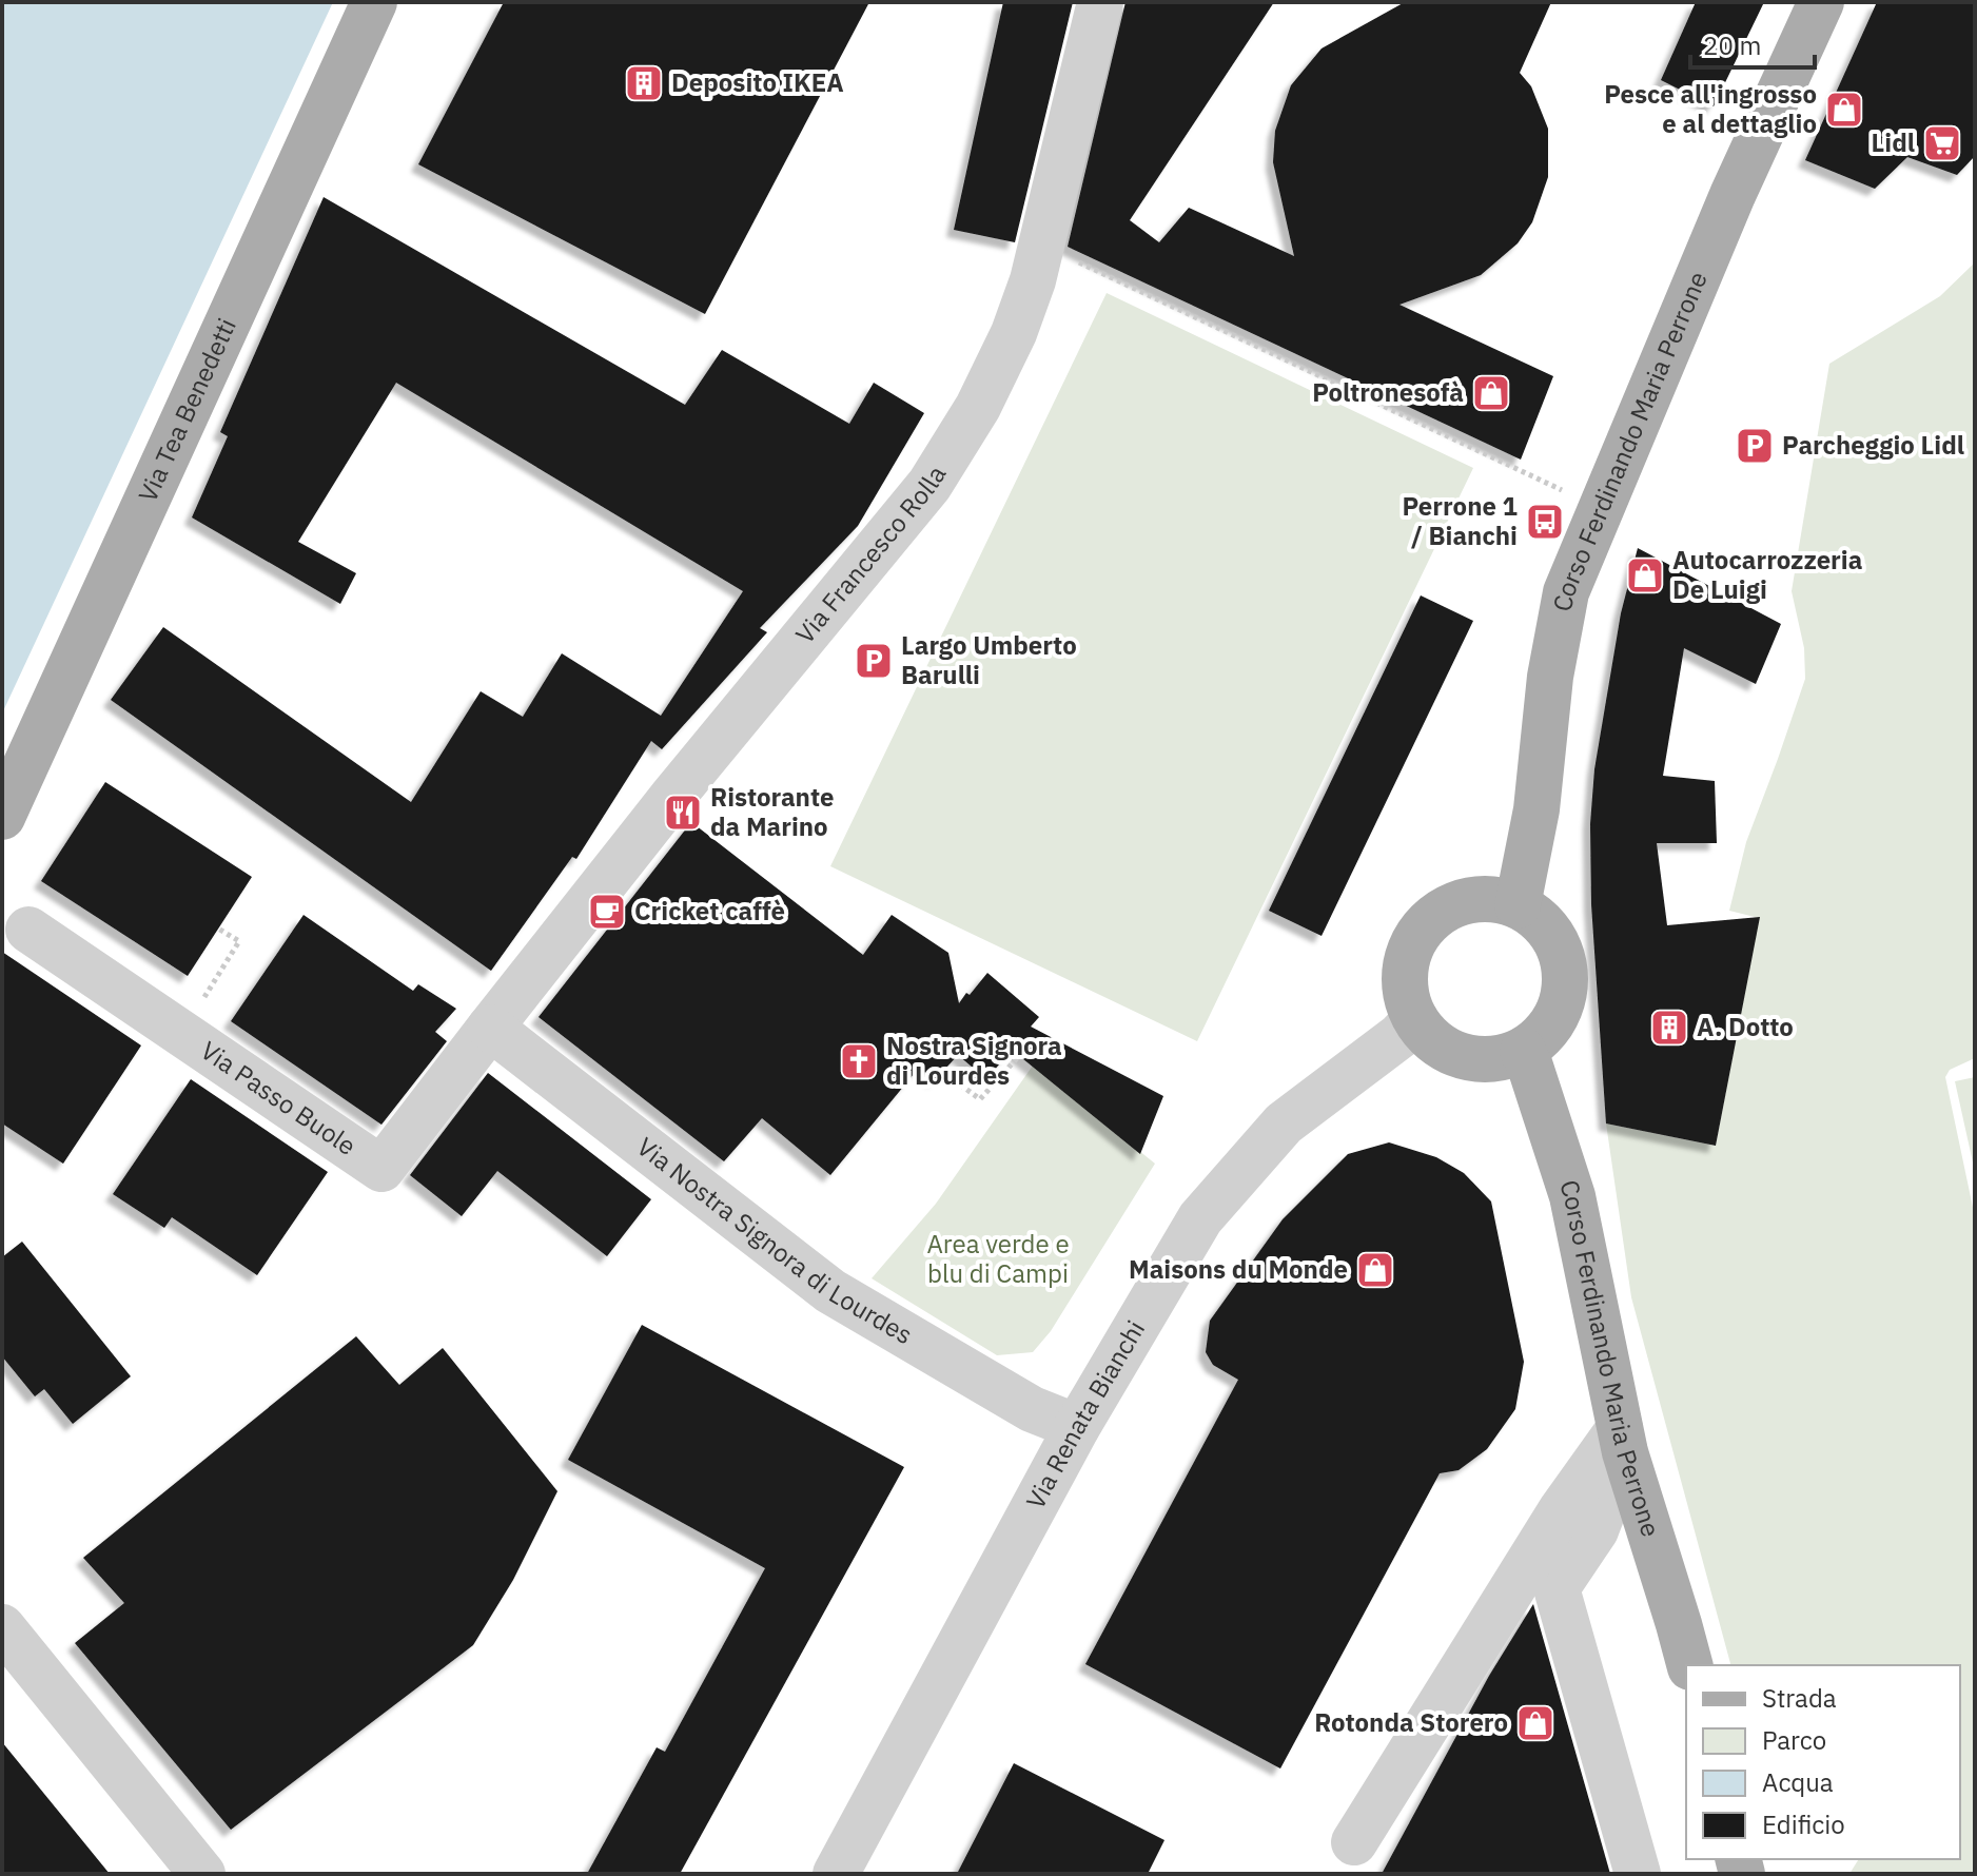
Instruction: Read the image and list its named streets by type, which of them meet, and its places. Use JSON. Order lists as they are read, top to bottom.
{
  "streets": {
    "main road": ["Via Tea Benedetti", "Corso Ferdinando Maria Perrone"],
    "street": [
      "Via Francesco Rolla",
      "Via Passo Buole",
      "Via Nostra Signora di Lourdes",
      "Via Renata Bianchi"
    ]
  },
  "crossings": [
    ["Corso Ferdinando Maria Perrone", "Via Renata Bianchi"],
    ["Via Francesco Rolla", "Via Passo Buole"],
    ["Via Francesco Rolla", "Via Nostra Signora di Lourdes"],
    ["Via Passo Buole", "Via Nostra Signora di Lourdes"],
    ["Via Nostra Signora di Lourdes", "Via Renata Bianchi"]
  ],
  "parks": ["Area verde e blu di Campi"],
  "places": {
    "building": ["Deposito IKEA", "A. Dotto"],
    "shop": [
      "Pesce all'ingrosso e al dettaglio",
      "Poltronesofà",
      "Autocarrozzeria De Luigi",
      "Maisons du Monde",
      "Rotonda Storero"
    ],
    "supermarket": ["Lidl"],
    "parking": ["Parcheggio Lidl", "Largo Umberto Barulli"],
    "bus stop": ["Perrone 1 / Bianchi"],
    "restaurant": ["Ristorante da Marino"],
    "cafe": ["Cricket caffè"],
    "church": ["Nostra Signora di Lourdes"]
  },
  "legend": [
    "Strada",
    "Parco",
    "Acqua",
    "Edificio"
  ],
  "scale_bar": "20 m"
}
